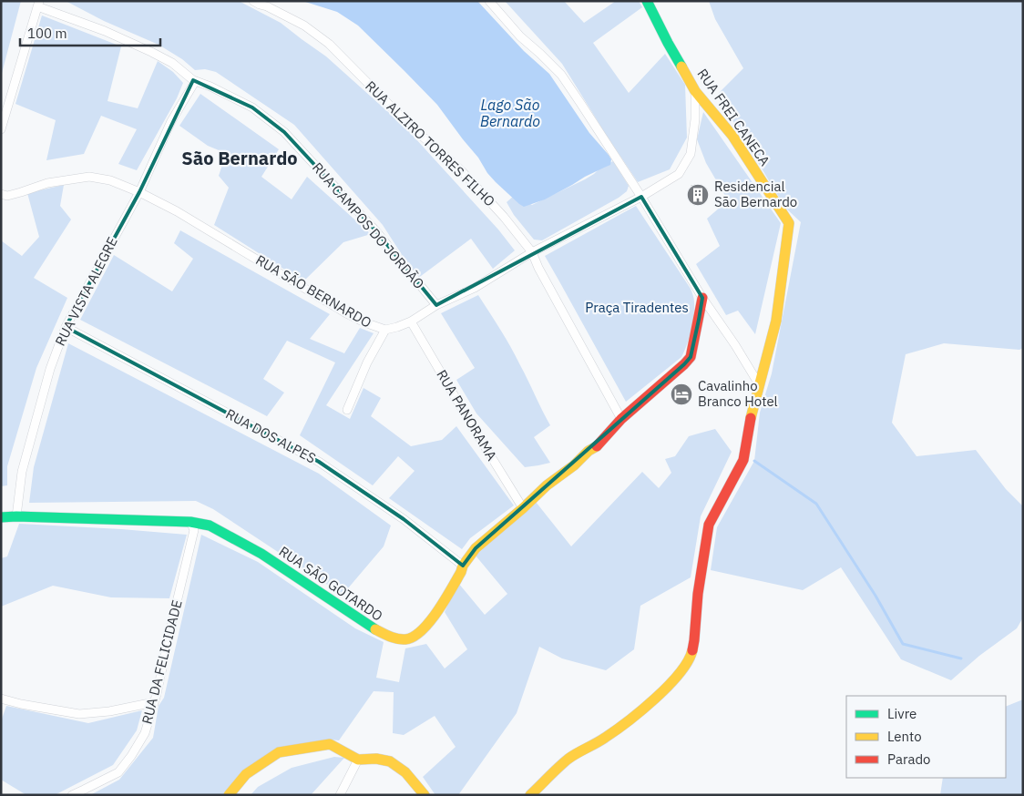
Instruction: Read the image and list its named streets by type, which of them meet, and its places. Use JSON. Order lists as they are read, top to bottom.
{
  "streets": {
    "street": [
      "RUA FREI CANECA",
      "RUA ALZIRO TORRES FILHO",
      "RUA CAMPOS DO JORDÃO",
      "RUA VISTA ALEGRE",
      "RUA SÃO BERNARDO",
      "RUA PANORAMA",
      "RUA DOS ALPES",
      "RUA SÃO GOTARDO",
      "RUA DA FELICIDADE"
    ]
  },
  "crossings": [
    ["RUA FREI CANECA", "RUA SÃO BERNARDO"],
    ["RUA ALZIRO TORRES FILHO", "RUA SÃO BERNARDO"],
    ["RUA ALZIRO TORRES FILHO", "RUA SÃO GOTARDO"],
    ["RUA CAMPOS DO JORDÃO", "RUA VISTA ALEGRE"],
    ["RUA CAMPOS DO JORDÃO", "RUA SÃO BERNARDO"],
    ["RUA VISTA ALEGRE", "RUA SÃO BERNARDO"],
    ["RUA VISTA ALEGRE", "RUA DOS ALPES"],
    ["RUA VISTA ALEGRE", "RUA SÃO GOTARDO"],
    ["RUA SÃO BERNARDO", "RUA PANORAMA"],
    ["RUA PANORAMA", "RUA SÃO GOTARDO"],
    ["RUA DOS ALPES", "RUA SÃO GOTARDO"],
    ["RUA SÃO GOTARDO", "RUA DA FELICIDADE"]
  ],
  "districts": ["São Bernardo"],
  "water": ["Lago São Bernardo"],
  "parks": ["Praça Tiradentes"],
  "places": {
    "building": ["Residencial São Bernardo"],
    "hotel": ["Cavalinho Branco Hotel"]
  },
  "legend": ["Livre", "Lento", "Parado"],
  "scale_bar": "100 m"
}
